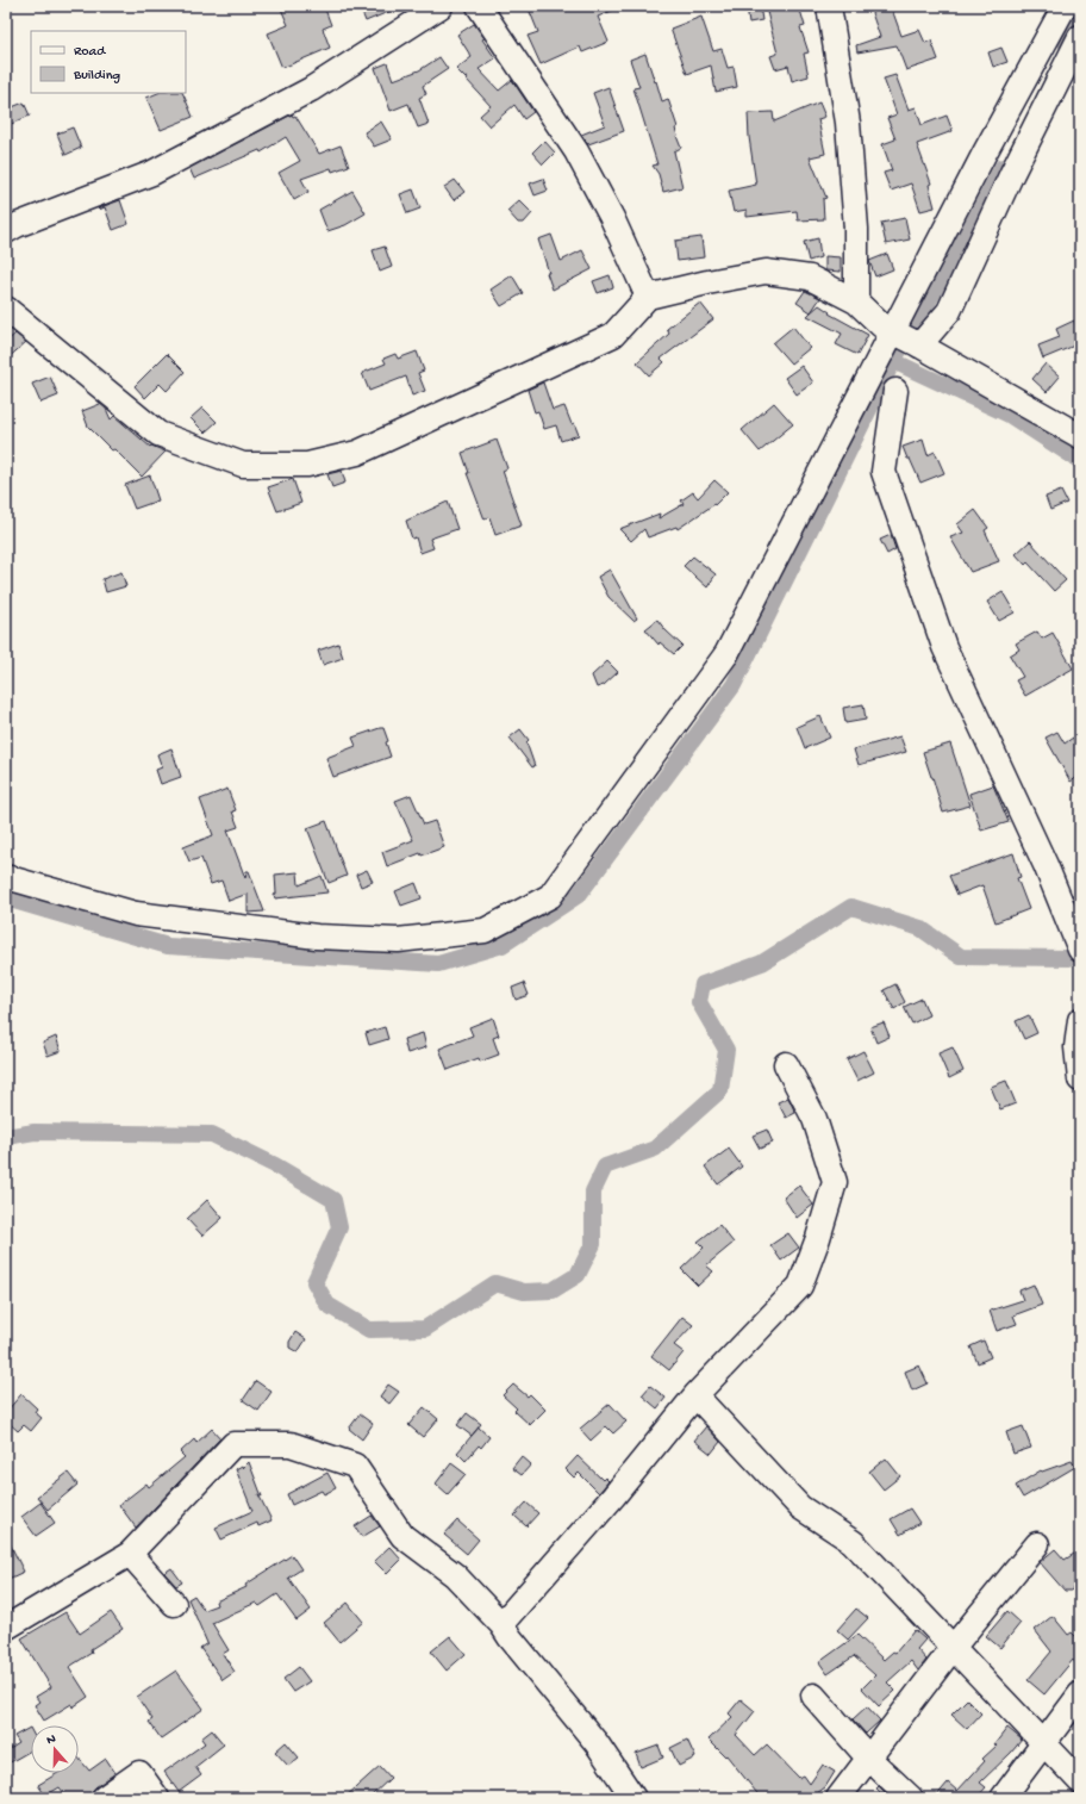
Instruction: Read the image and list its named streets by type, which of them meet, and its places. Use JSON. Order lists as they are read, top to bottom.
{
  "legend": ["Road", "Building"],
  "north": "top"
}
